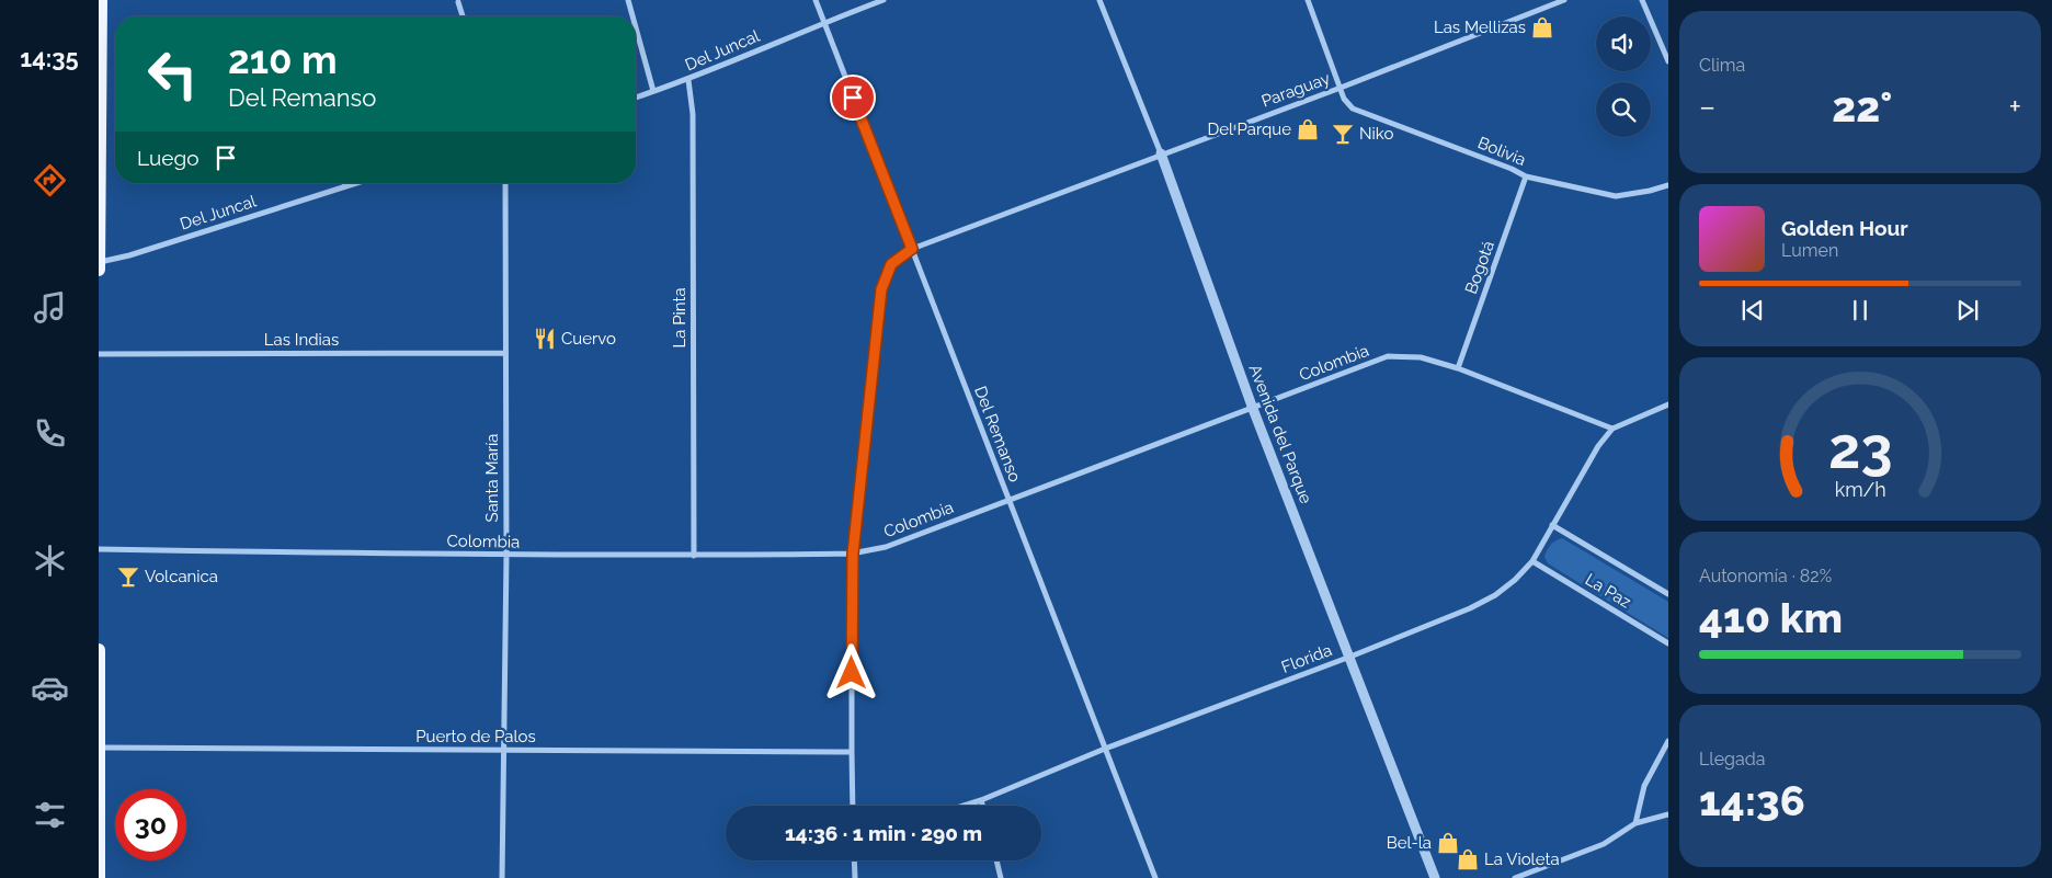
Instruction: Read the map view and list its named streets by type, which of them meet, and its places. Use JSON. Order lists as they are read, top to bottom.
{
  "streets": {
    "street": [
      "Del Juncal",
      "Paraguay",
      "Bolivia",
      "Bogotá",
      "La Pinta",
      "Las Indias",
      "Colombia",
      "Del Remanso",
      "Avenida del Parque",
      "Santa María",
      "La Paz",
      "Florida",
      "Puerto de Palos"
    ]
  },
  "crossings": [
    ["Del Juncal", "La Pinta"],
    ["Del Juncal", "Del Remanso"],
    ["Paraguay", "Bolivia"],
    ["Paraguay", "Colombia"],
    ["Paraguay", "Del Remanso"],
    ["Paraguay", "Avenida del Parque"],
    ["Paraguay", "Puerto de Palos"],
    ["Bolivia", "Bogotá"],
    ["Bogotá", "Colombia"],
    ["La Pinta", "Colombia"],
    ["Las Indias", "Santa María"],
    ["Colombia", "Del Remanso"],
    ["Colombia", "Avenida del Parque"],
    ["Colombia", "Santa María"],
    ["Colombia", "Florida"],
    ["Del Remanso", "Florida"],
    ["Avenida del Parque", "Florida"],
    ["Santa María", "Puerto de Palos"],
    ["La Paz", "Florida"]
  ],
  "places": {
    "shop": [
      "Las Mellizas",
      "Del Parque",
      "Bel-la",
      "La Violeta"
    ],
    "bar": ["Niko", "Volcanica"],
    "restaurant": ["Cuervo"]
  },
  "page": {
    "tabs": "14:35",
    "tile": [
      "Clima",
      ["Autonomía · 82%", "410 km"],
      ["Llegada", "14:36"]
    ],
    "turn": ["210 m", "Del Remanso"],
    "heat": ["−", "22°", "+"],
    "then": "Luego",
    "song": ["Golden Hour", "Lumen"],
    "limit": "30",
    "trip": "14:36 · 1 min · 290 m",
    "gauge": ["23", "km/h"]
  }
}
